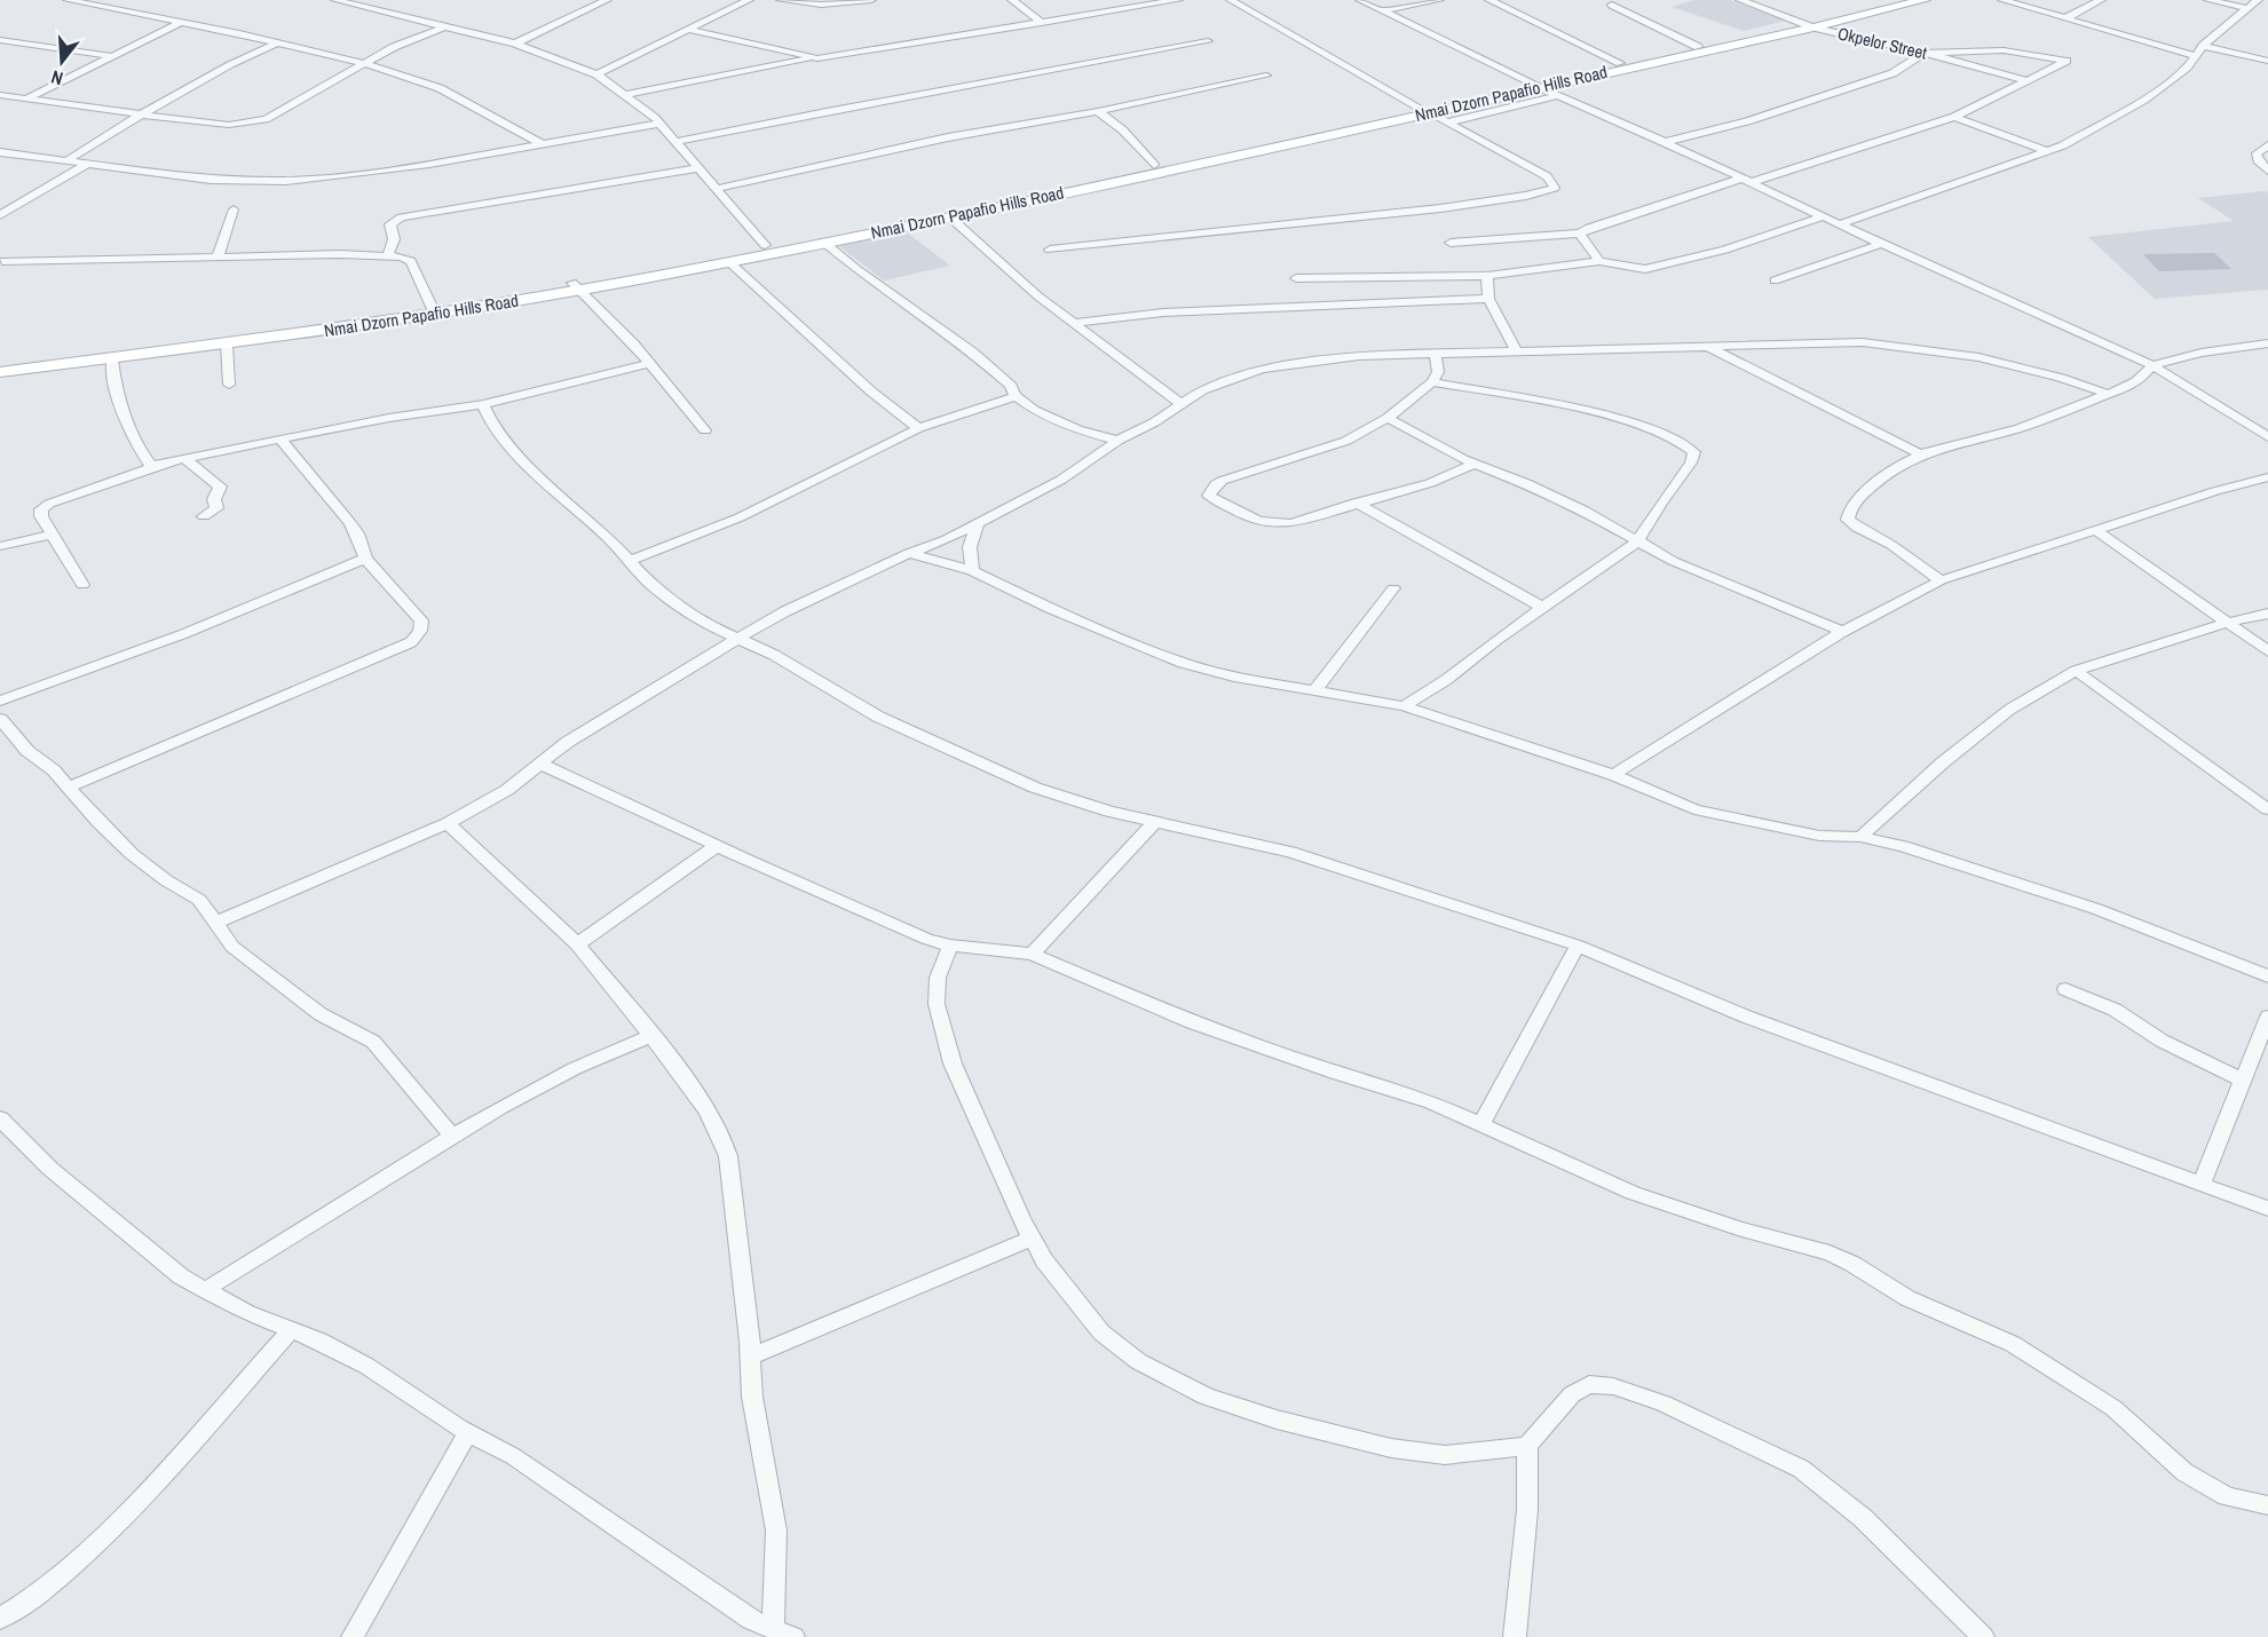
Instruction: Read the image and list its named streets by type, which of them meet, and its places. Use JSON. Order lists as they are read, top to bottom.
{
  "streets": {
    "street": ["Okpelor Street", "Nmai Dzorn Papafio Hills Road"]
  },
  "crossings": [
    ["Okpelor Street", "Nmai Dzorn Papafio Hills Road"]
  ],
  "north": "bottom"
}
